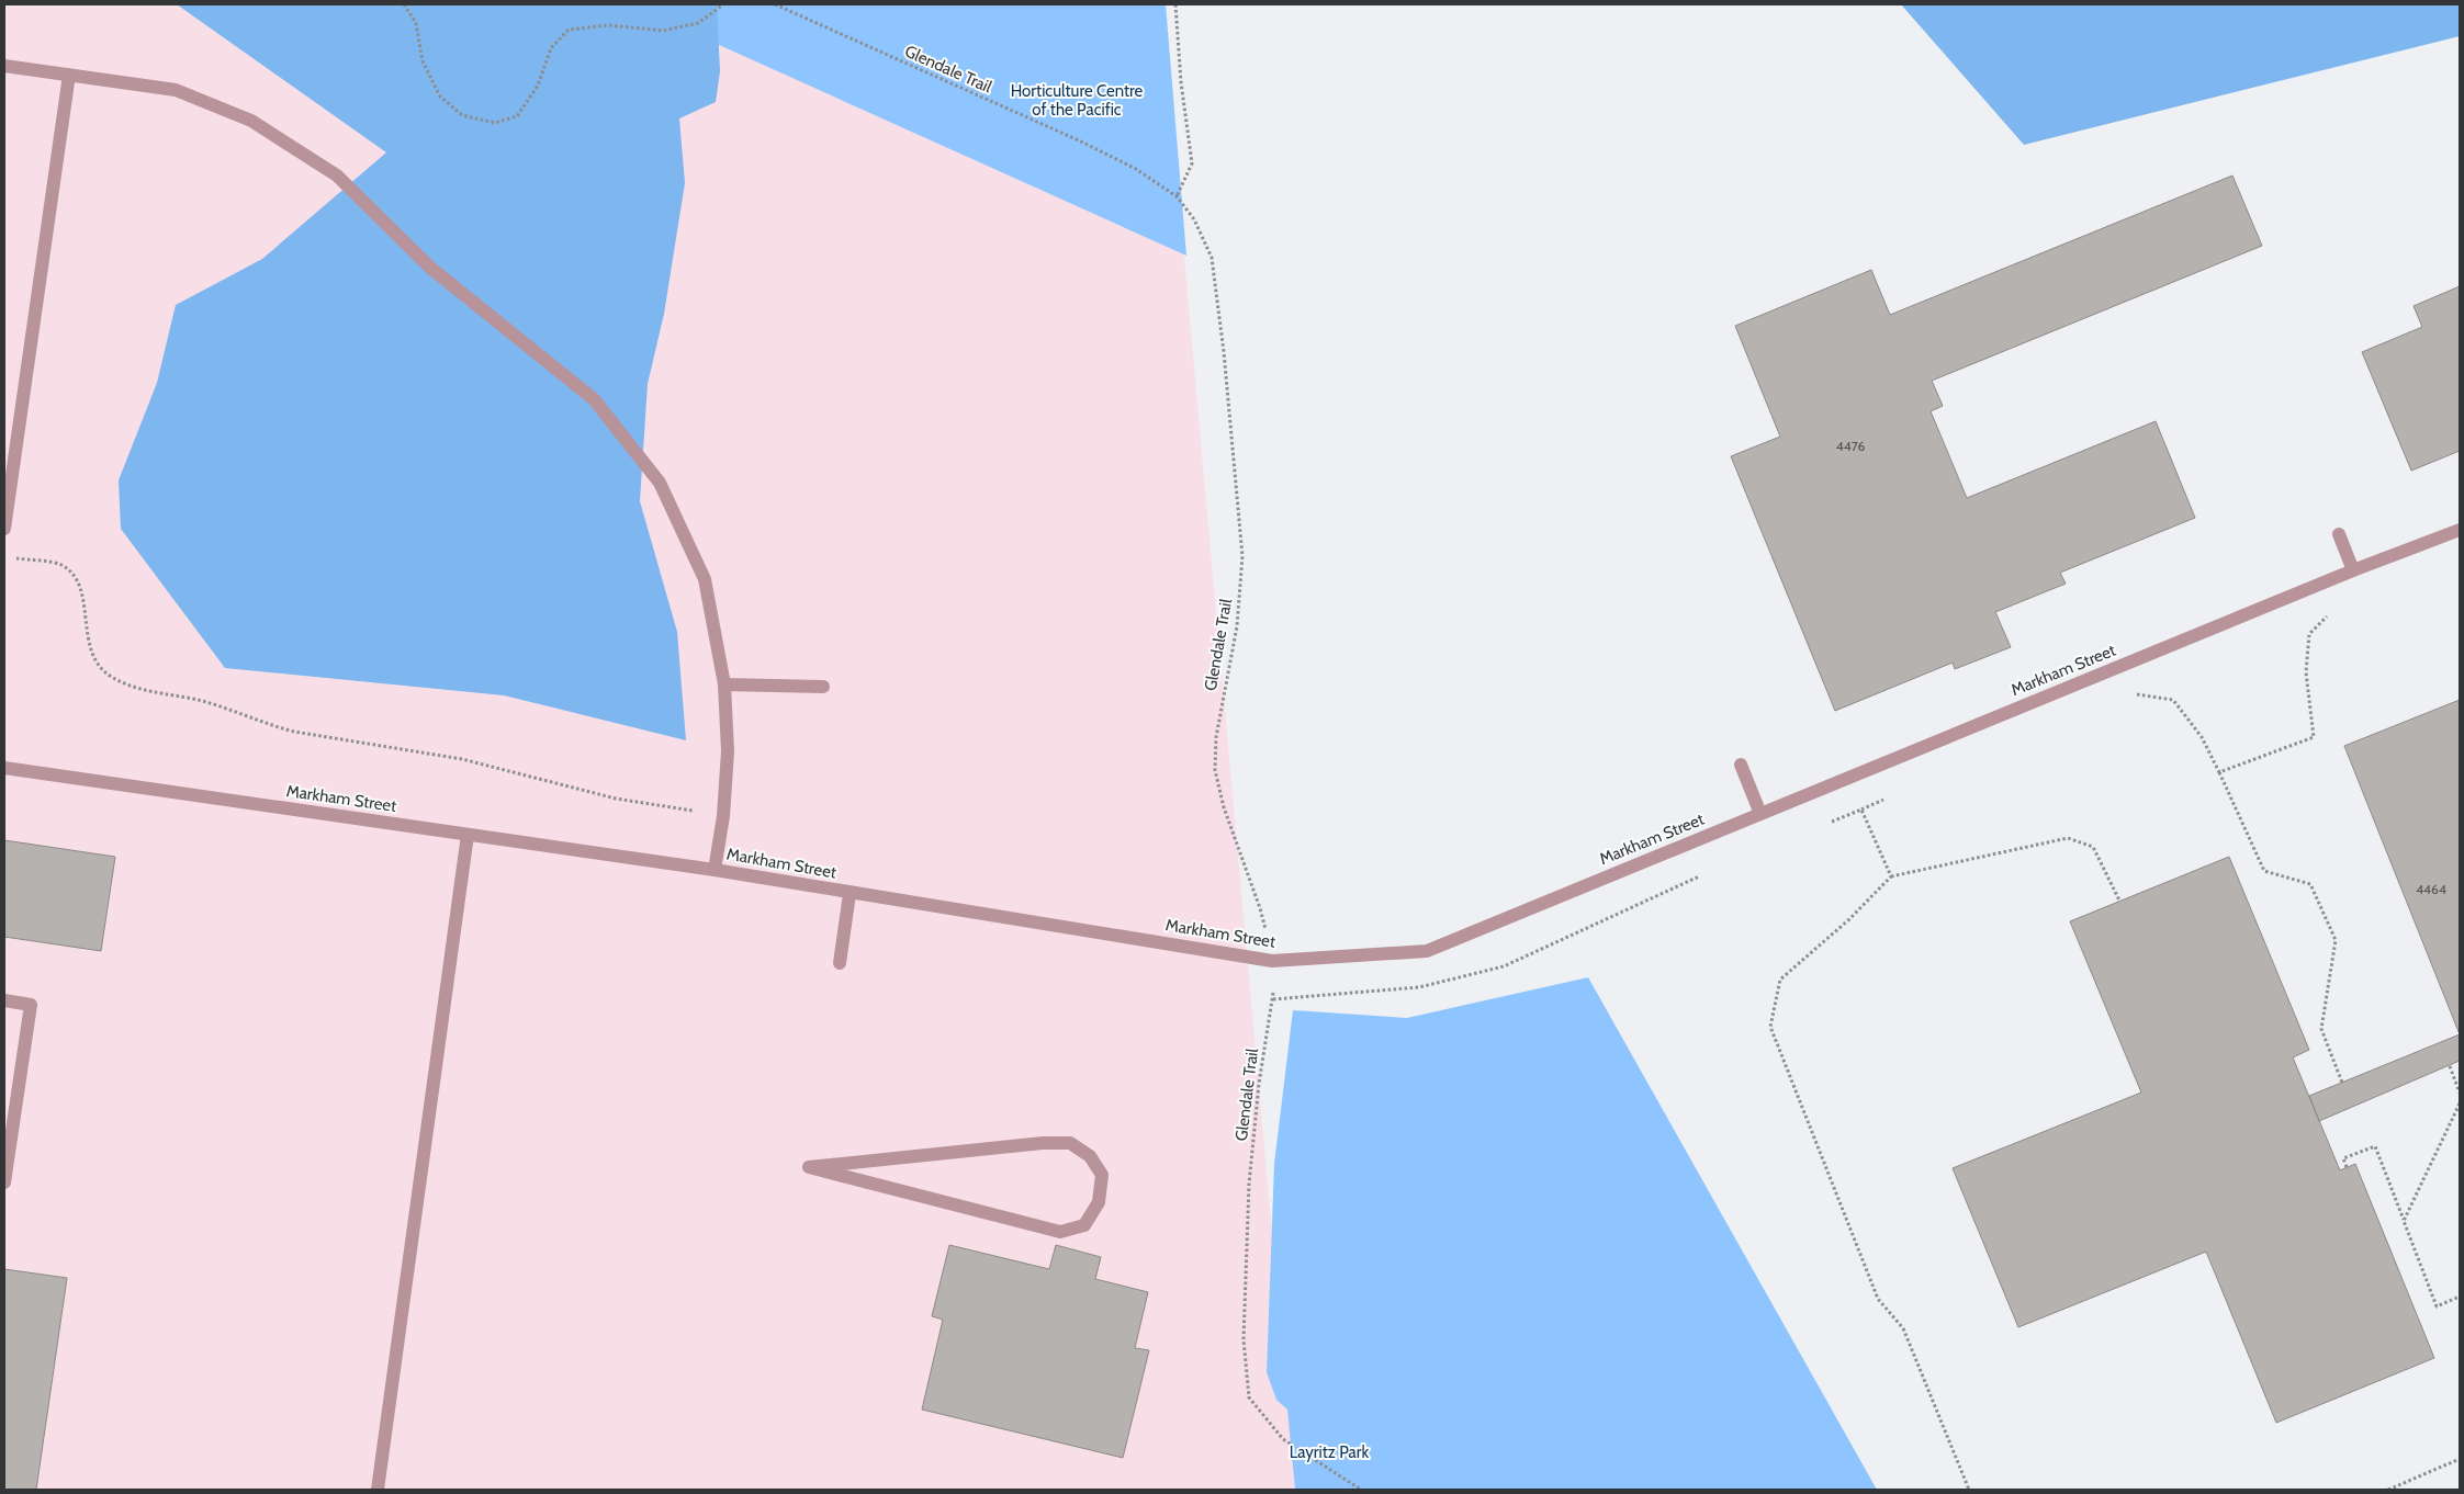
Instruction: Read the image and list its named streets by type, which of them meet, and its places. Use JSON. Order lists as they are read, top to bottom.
{
  "streets": {
    "street": ["Markham Street"],
    "path": ["Glendale Trail"]
  },
  "crossings": [
    ["Glendale Trail", "Markham Street"]
  ],
  "parks": ["Horticulture Centre of the Pacific", "Layritz Park"],
  "house_numbers": ["4476", "4464"]
}
